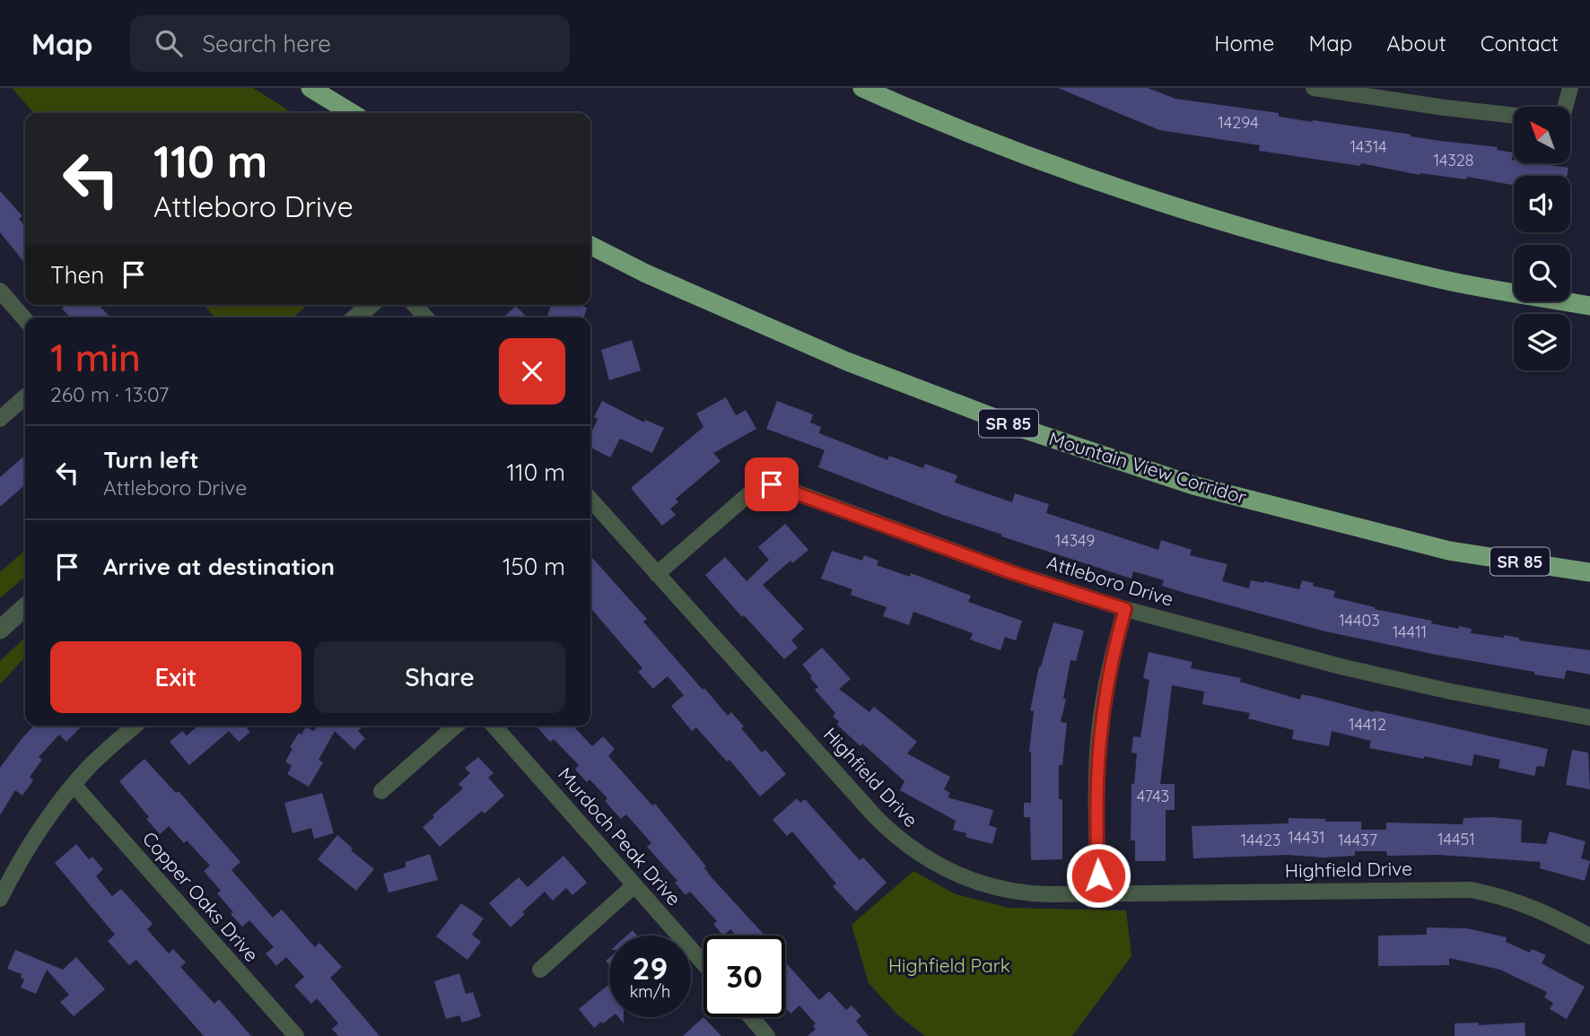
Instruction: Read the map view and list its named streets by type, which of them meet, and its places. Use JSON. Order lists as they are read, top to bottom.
{
  "streets": {
    "highway": ["SR 85", "Mountain View Corridor"],
    "street": [
      "Attleboro Drive",
      "Highfield Drive",
      "Murdoch Peak Drive",
      "Copper Oaks Drive"
    ]
  },
  "crossings": [
    ["Attleboro Drive", "Highfield Drive"]
  ],
  "parks": ["Highfield Park"],
  "house_numbers": [
    "14294",
    "14314",
    "14328",
    "14349",
    "14403",
    "14411",
    "14412",
    "4743",
    "14431",
    "14451",
    "14423",
    "14437"
  ],
  "north": "top left",
  "page": {
    "header": "Map",
    "search": "Search here",
    "nav": [
      "Home",
      "Map",
      "About",
      "Contact"
    ],
    "turn": ["110 m", "Attleboro Drive"],
    "then": "Then",
    "heading": ["1 min", "260 m · 13:07"],
    "list": [
      {
        "name": "Turn left",
        "note": "Attleboro Drive",
        "value": "110 m"
      },
      {
        "name": "Arrive at destination",
        "value": "150 m"
      }
    ],
    "buttons": ["Exit", "Share"],
    "speed": "29 km/h",
    "limit": "30"
  }
}
